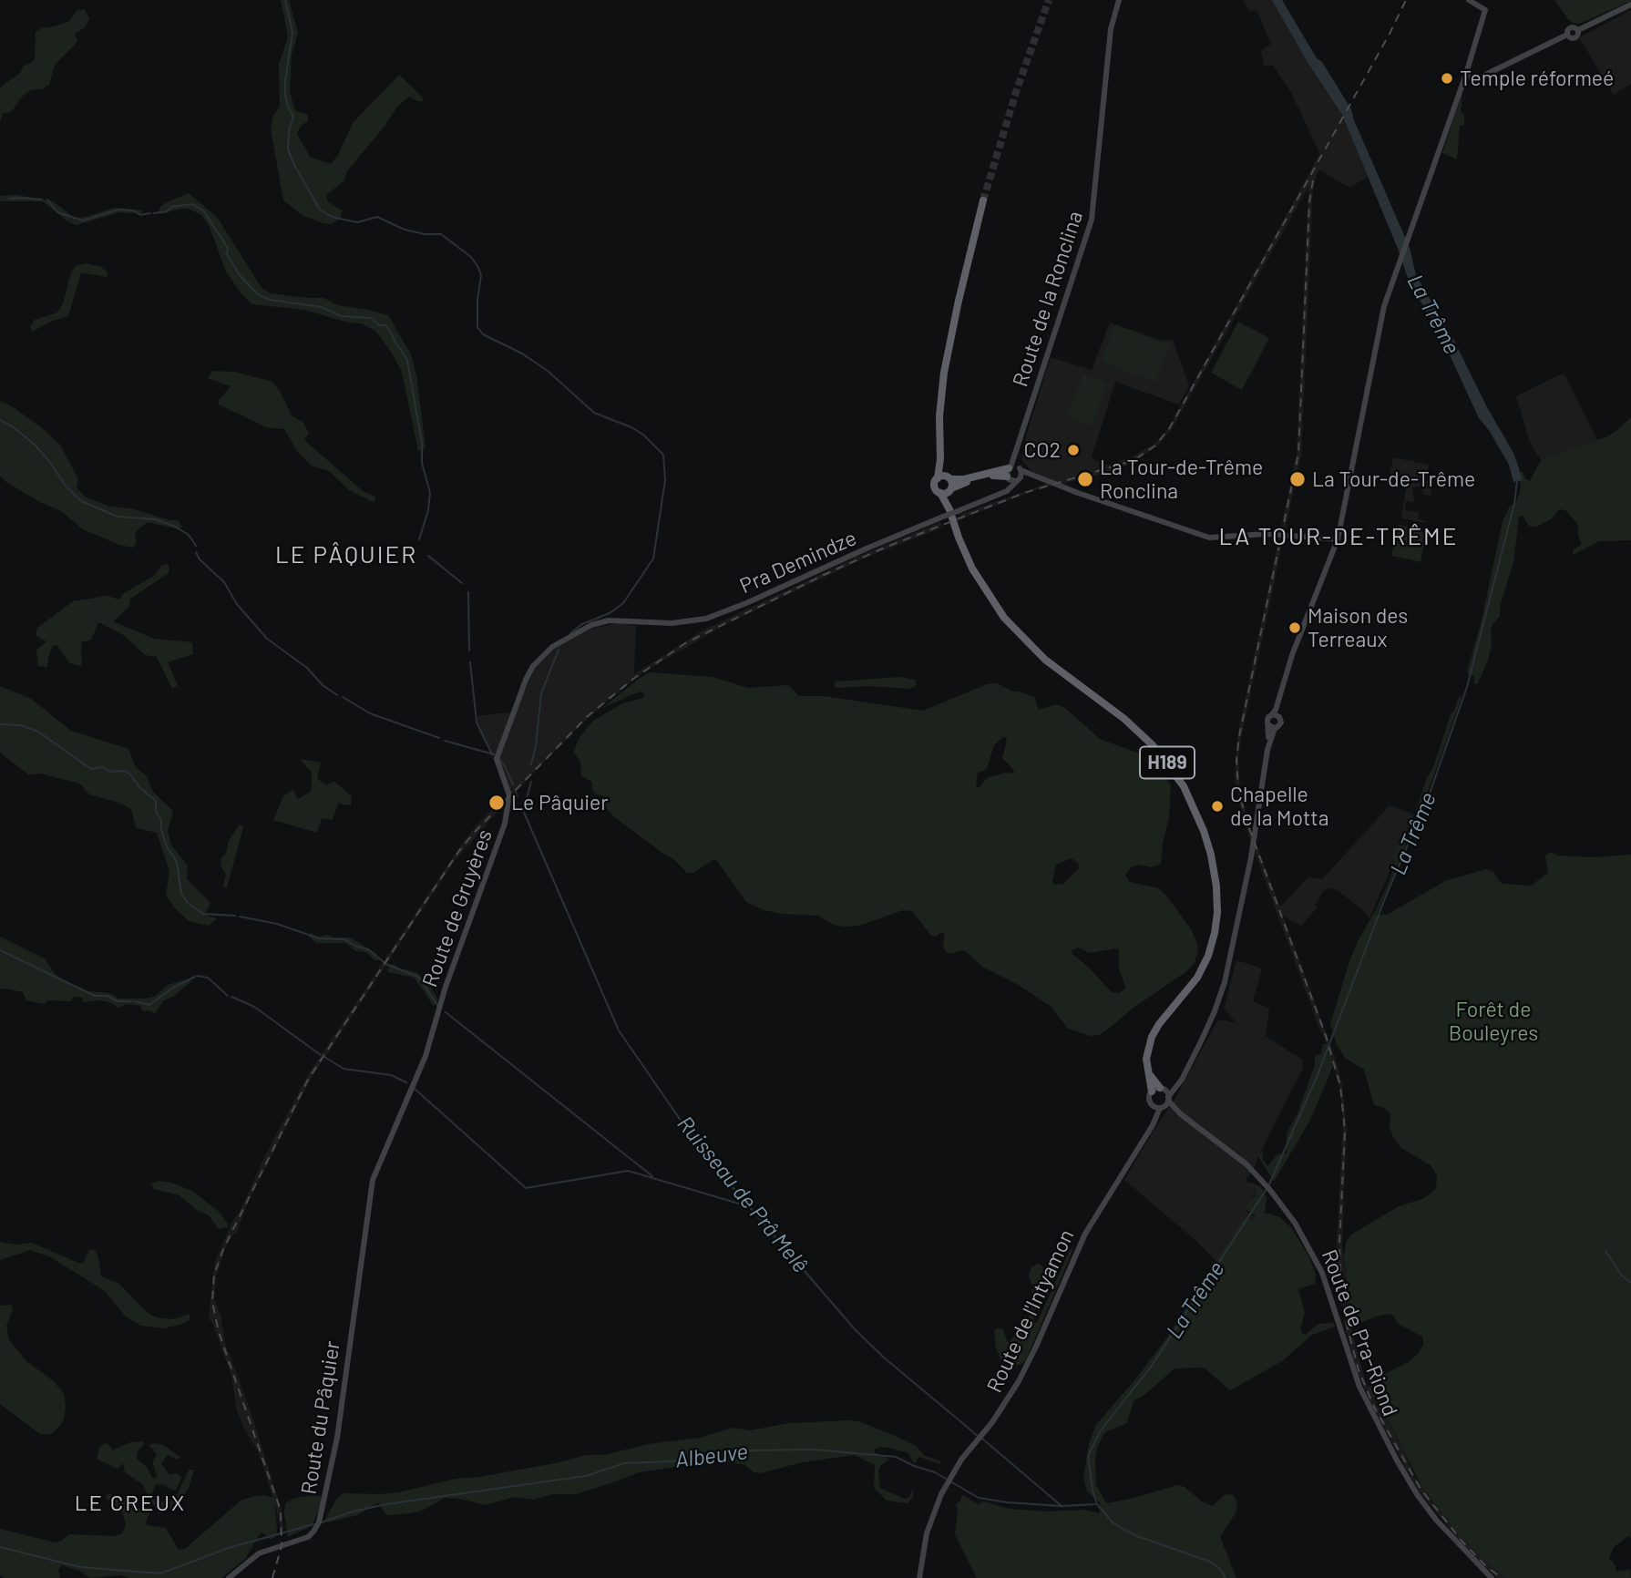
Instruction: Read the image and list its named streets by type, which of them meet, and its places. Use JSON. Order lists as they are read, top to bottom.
{
  "streets": {
    "highway": ["H189"],
    "street": [
      "Route de la Ronclina",
      "Pra Demindze",
      "Route de Gruyères",
      "Route de l'Intyamon",
      "Route de Pra-Riond",
      "Route du Pâquier"
    ]
  },
  "crossings": [
    ["Route de la Ronclina", "Pra Demindze"],
    ["Pra Demindze", "H189"],
    ["Pra Demindze", "Route de Gruyères"],
    ["H189", "Route de l'Intyamon"],
    ["H189", "Route de Pra-Riond"],
    ["Route de Gruyères", "Route du Pâquier"],
    ["Route de l'Intyamon", "Route de Pra-Riond"]
  ],
  "districts": ["LA TOUR-DE-TRÊME", "LE PÂQUIER", "LE CREUX"],
  "water": ["La Trême", "Ruisseau de Prâ Melê", "Albeuve"],
  "parks": ["Forêt de Bouleyres"],
  "places": [
    "Temple réformeé",
    "CO2",
    "La Tour-de-Trême Ronclina",
    "La Tour-de-Trême",
    "Maison des Terreaux",
    "Le Pâquier",
    "Chapelle de la Motta"
  ]
}
